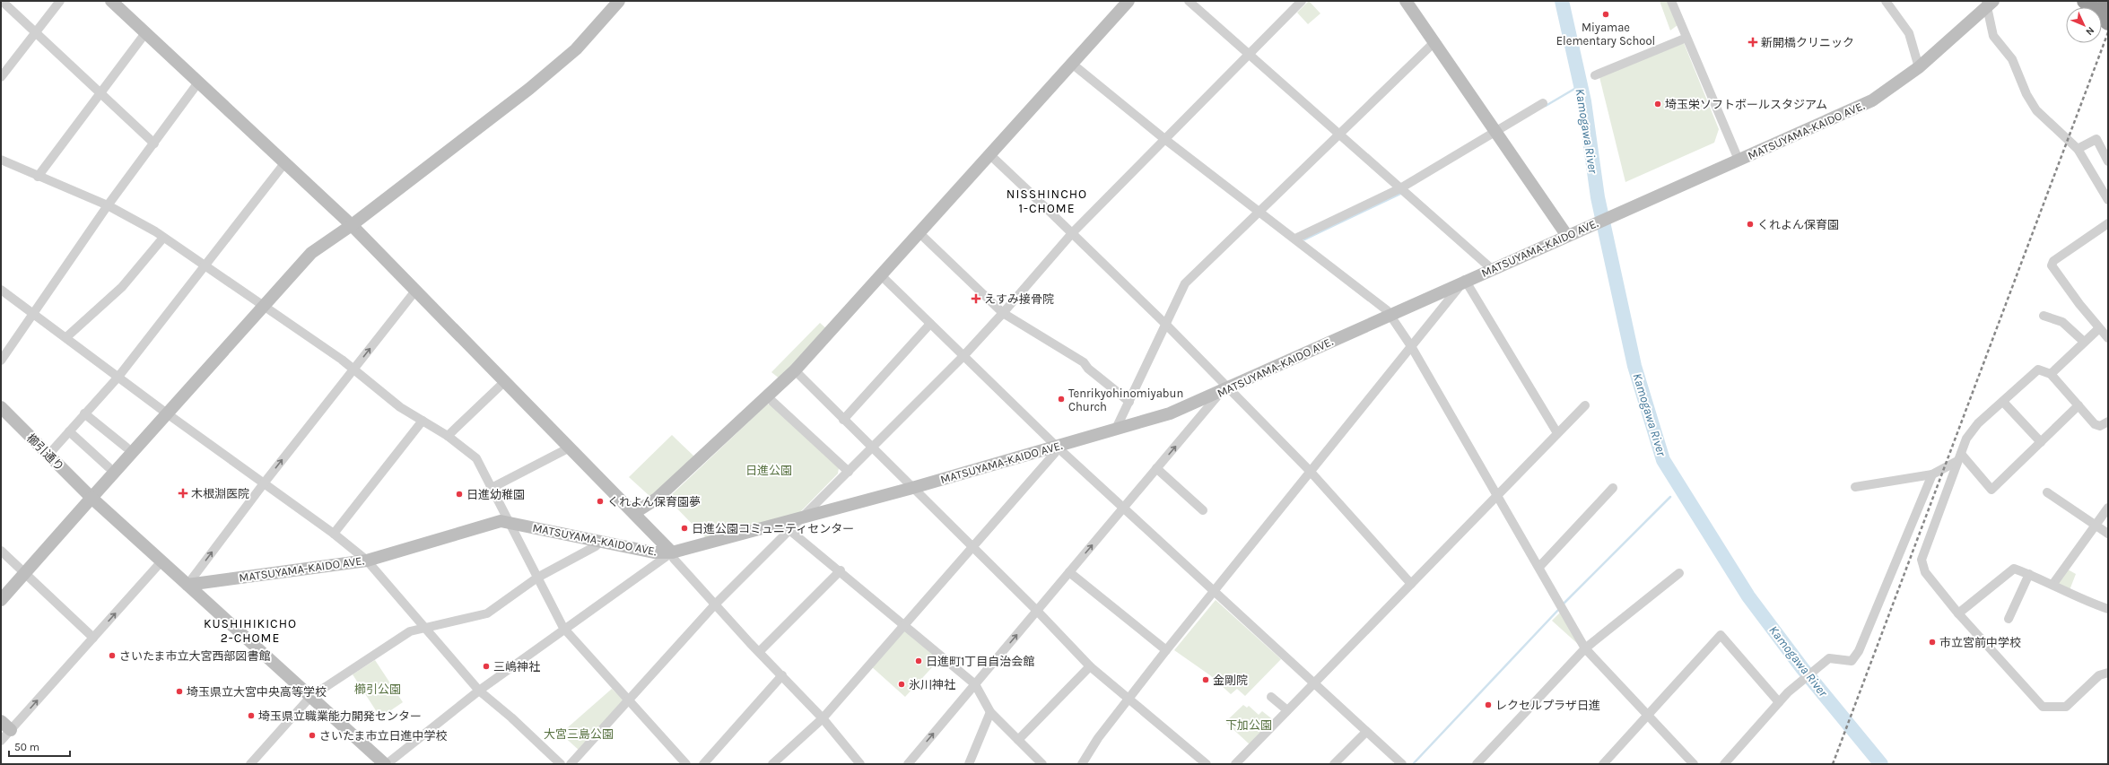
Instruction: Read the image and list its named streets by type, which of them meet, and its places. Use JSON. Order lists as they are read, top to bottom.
{
  "streets": {
    "street": ["MATSUYAMA-KAIDO AVE.", "櫛引通り"]
  },
  "districts": ["NISSHINCHO 1-CHOME", "KUSHIHIKICHO 2-CHOME"],
  "water": ["Kamogawa River"],
  "parks": [
    "日進公園",
    "櫛引公園",
    "下加公園",
    "大宮三島公園"
  ],
  "places": {
    "other": [
      "Miyamae Elementary School",
      "埼玉栄ソフトボールスタジアム",
      "くれよん保育園",
      "Tenrikyohinomiyabun Church",
      "日進幼稚園",
      "くれよん保育園夢",
      "日進公園コミュニティセンター",
      "市立宮前中学校",
      "さいたま市立大宮西部図書館",
      "日進町1丁目自治会館",
      "三嶋神社",
      "金剛院",
      "氷川神社",
      "埼玉県立大宮中央高等学校",
      "レクセルプラザ日進",
      "埼玉県立職業能力開発センター",
      "さいたま市立日進中学校"
    ],
    "health": ["新開橋クリニック", "えすみ接骨院", "木根淵医院"]
  },
  "scale_bar": "50 m",
  "north": "bottom right"
}
